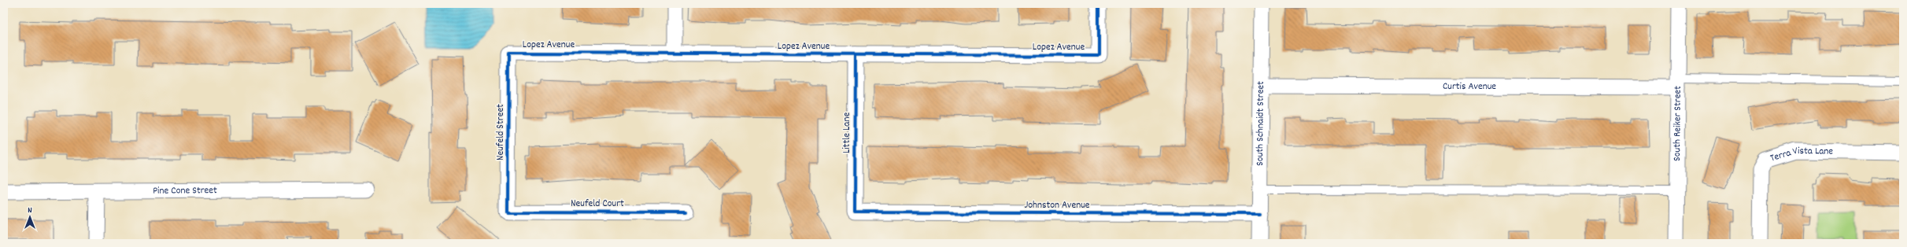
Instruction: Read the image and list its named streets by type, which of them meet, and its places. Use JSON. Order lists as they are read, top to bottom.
{
  "streets": {
    "street": [
      "Lopez Avenue",
      "Curtis Avenue",
      "South Schnaidt Street",
      "South Reiker Street",
      "Neufeld Street",
      "Little Lane",
      "Terra Vista Lane",
      "Pine Cone Street",
      "Neufeld Court",
      "Johnston Avenue"
    ]
  },
  "crossings": [
    ["Lopez Avenue", "Neufeld Street"],
    ["Lopez Avenue", "Little Lane"],
    ["Curtis Avenue", "South Schnaidt Street"],
    ["Curtis Avenue", "South Reiker Street"],
    ["South Schnaidt Street", "Johnston Avenue"],
    ["Neufeld Street", "Neufeld Court"],
    ["Little Lane", "Johnston Avenue"]
  ],
  "north": "top"
}
